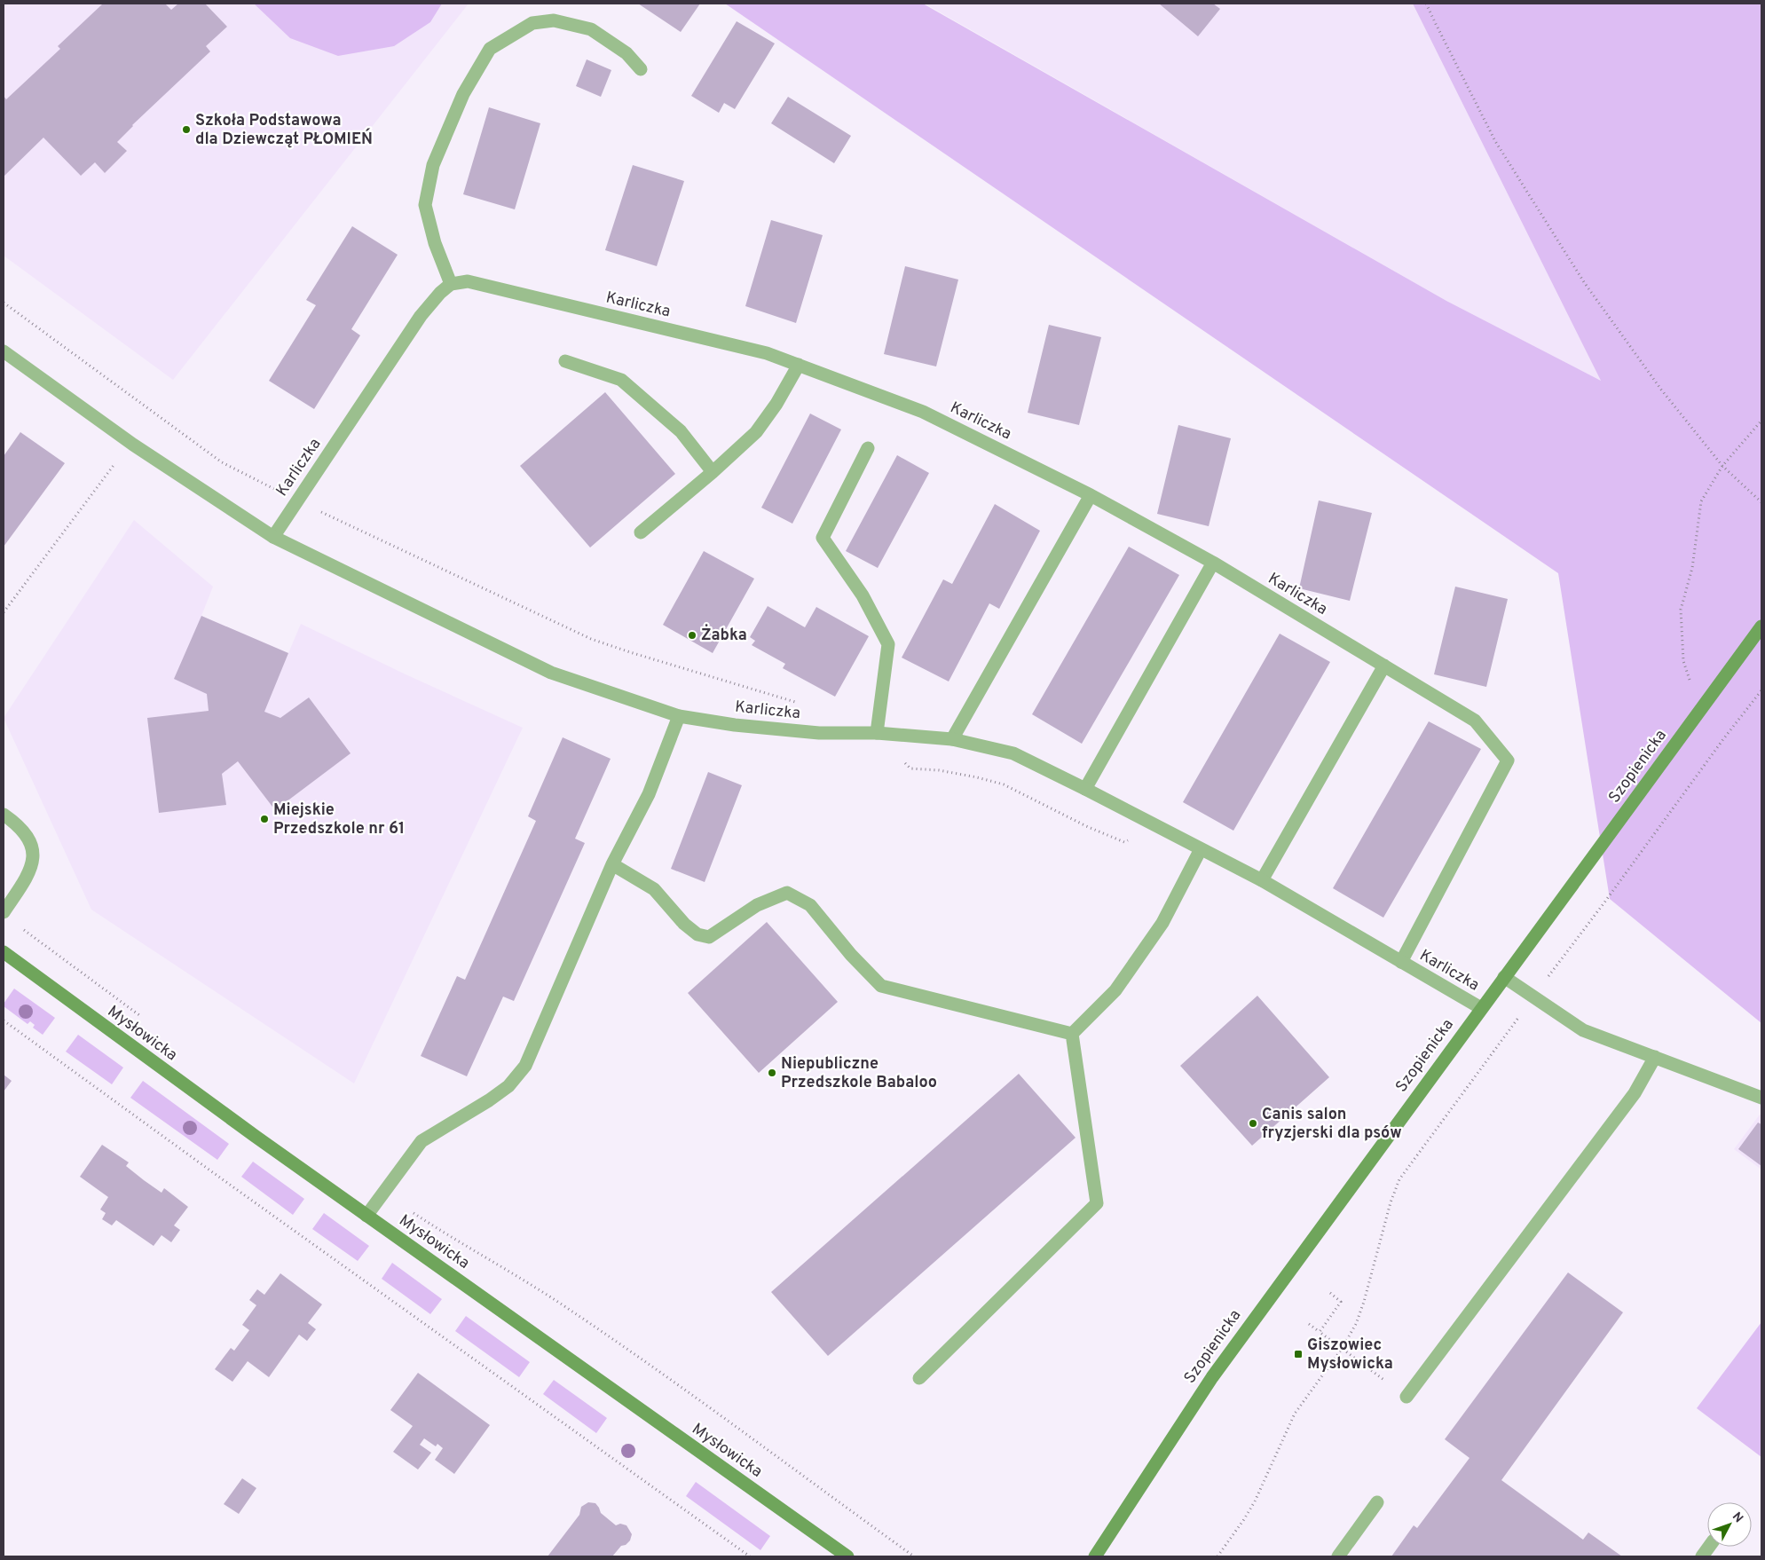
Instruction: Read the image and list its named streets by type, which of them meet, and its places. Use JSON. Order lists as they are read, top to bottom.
{
  "streets": {
    "street": ["Karliczka", "Szopienicka", "Mysłowicka"]
  },
  "crossings": [
    ["Karliczka", "Szopienicka"]
  ],
  "places": {
    "other": [
      "Szkoła Podstawowa dla Dziewcząt PŁOMIEŃ",
      "Żabka",
      "Miejskie Przedszkole nr 61",
      "Niepubliczne Przedszkole Babaloo",
      "Canis salon fryzjerski dla psów"
    ],
    "transit": ["Giszowiec Mysłowicka"]
  },
  "north": "top right"
}
